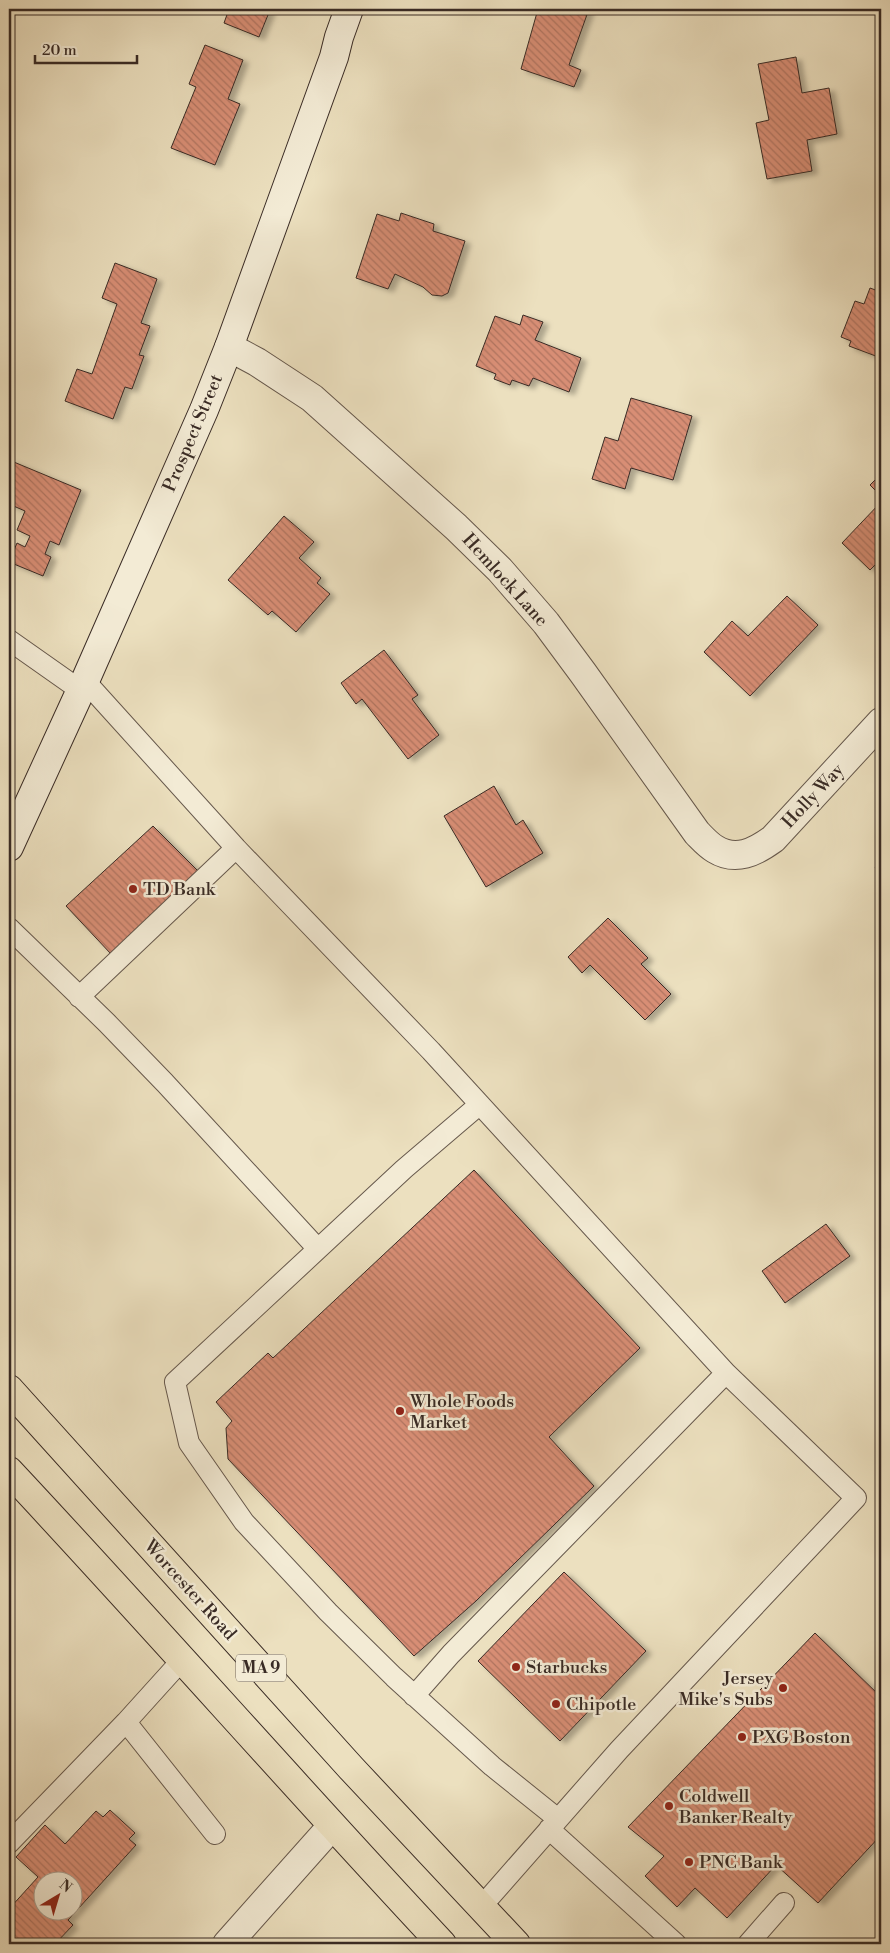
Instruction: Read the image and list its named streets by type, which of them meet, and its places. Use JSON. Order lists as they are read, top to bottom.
{
  "streets": {
    "highway": ["Worcester Road", "MA 9"],
    "street": ["Prospect Street", "Hemlock Lane", "Holly Way"]
  },
  "crossings": [
    ["Prospect Street", "Hemlock Lane"],
    ["Hemlock Lane", "Holly Way"]
  ],
  "places": [
    "TD Bank",
    "Whole Foods Market",
    "Starbucks",
    "Jersey Mike's Subs",
    "Chipotle",
    "PXG Boston",
    "Coldwell Banker Realty",
    "PNC Bank"
  ],
  "scale_bar": "20 m",
  "north": "top right"
}
